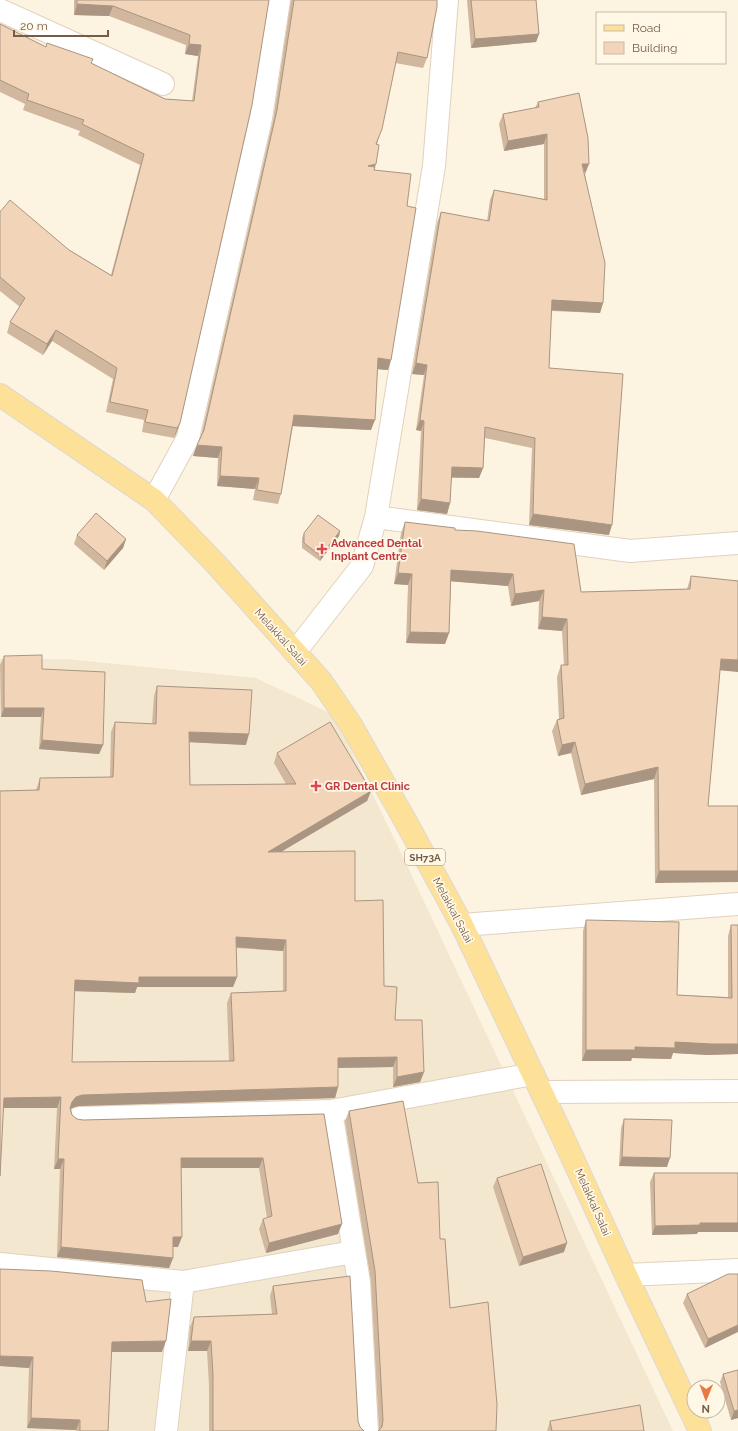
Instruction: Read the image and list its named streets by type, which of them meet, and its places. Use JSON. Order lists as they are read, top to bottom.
{
  "streets": {
    "main road": ["Melakkal Salai", "SH73A"]
  },
  "places": {
    "health": ["Advanced Dental Inplant Centre", "GR Dental Clinic"]
  },
  "legend": ["Road", "Building"],
  "scale_bar": "20 m",
  "north": "bottom"
}
